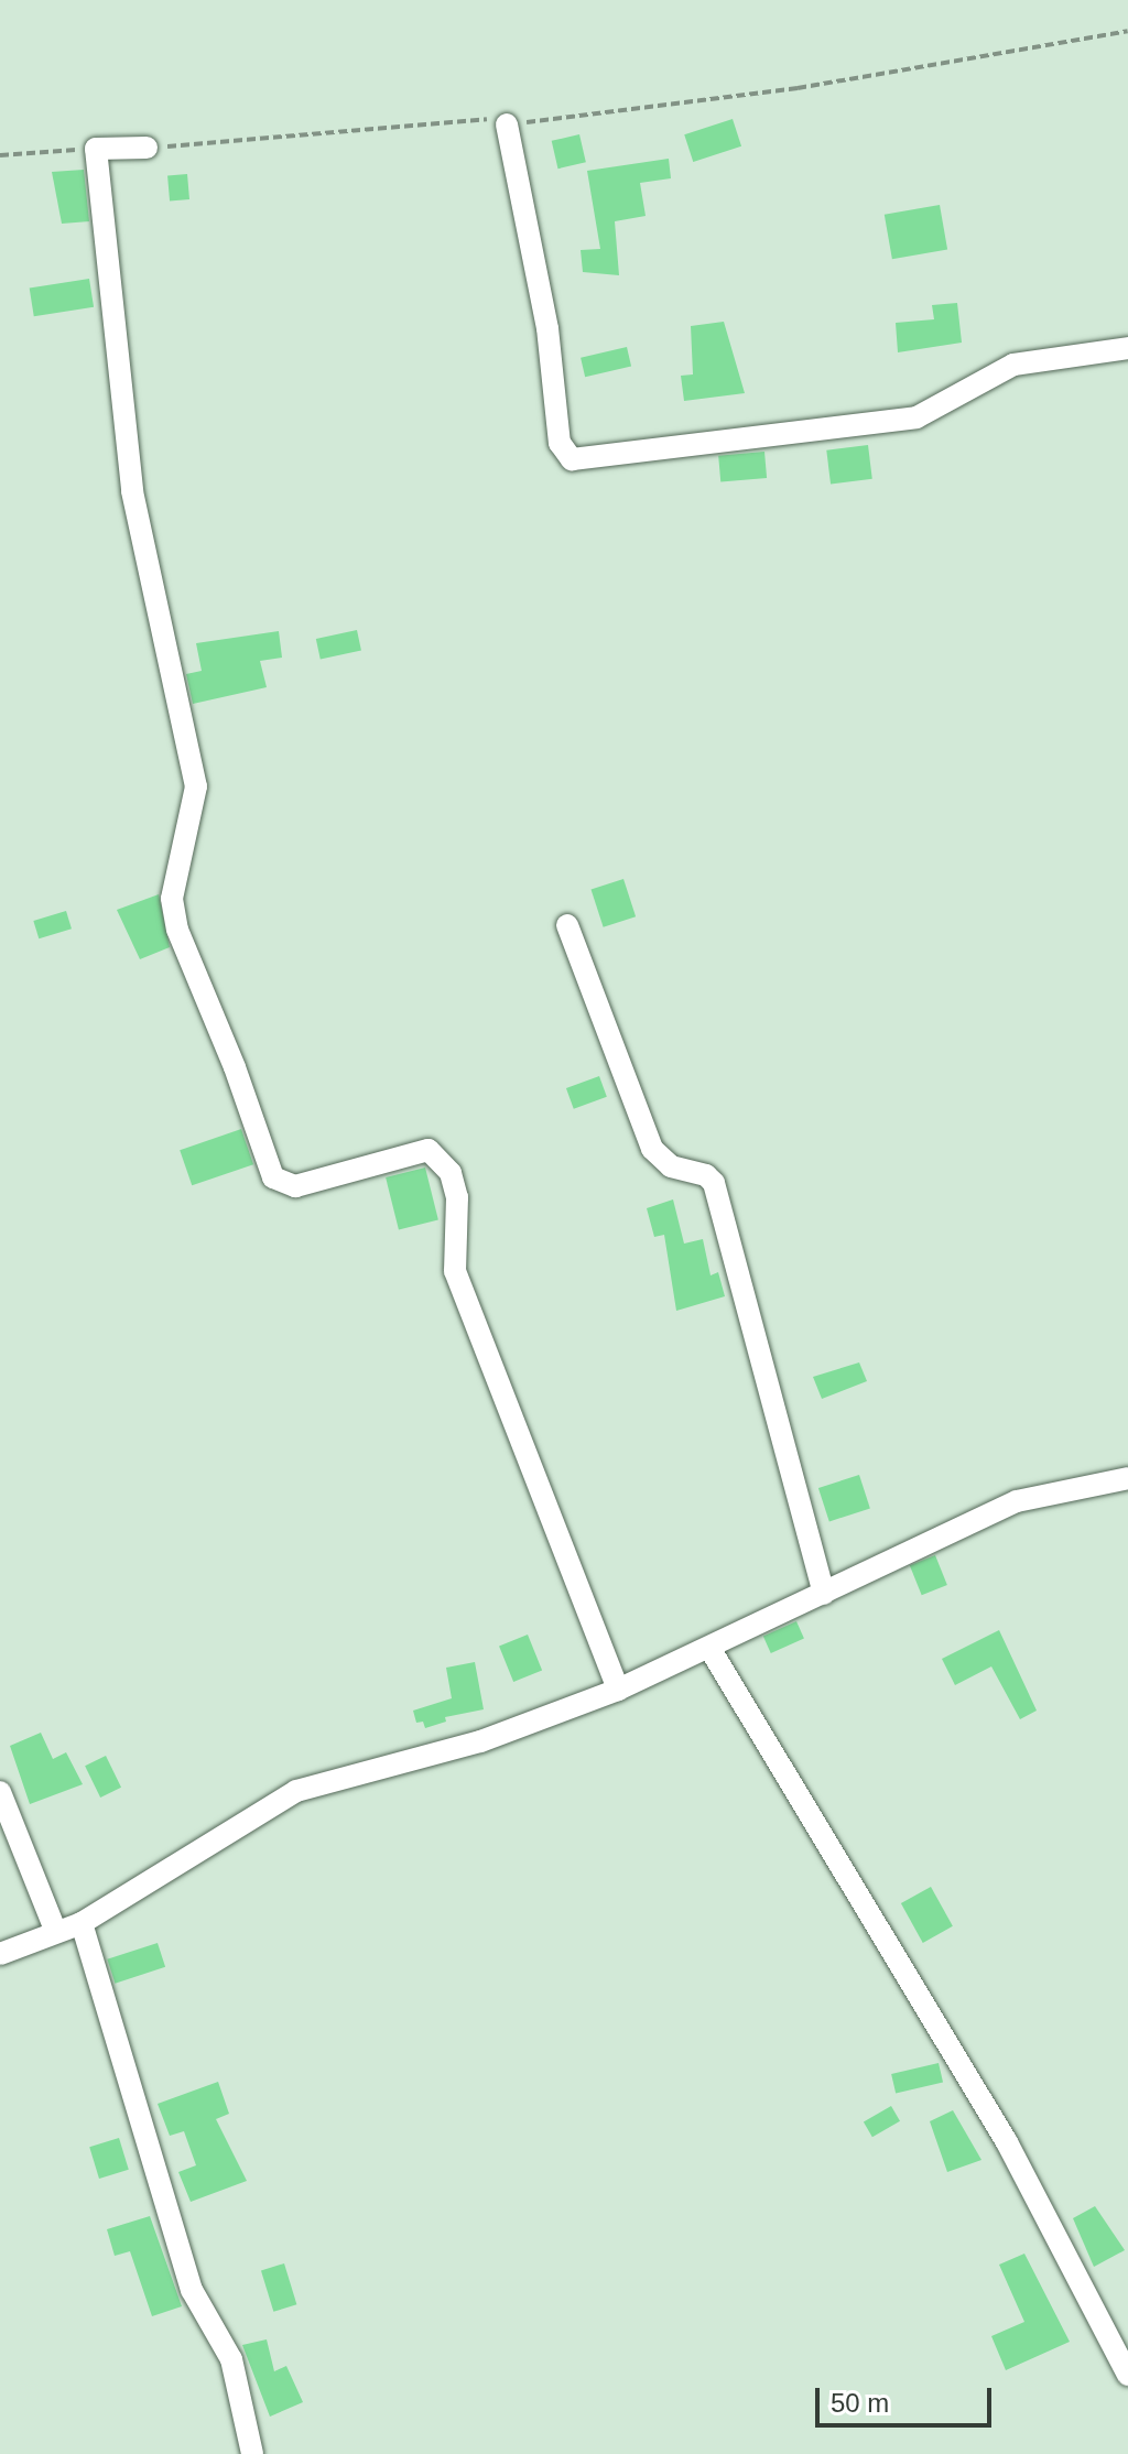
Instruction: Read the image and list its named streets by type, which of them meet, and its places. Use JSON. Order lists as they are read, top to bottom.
{
  "scale_bar": "50 m"
}
